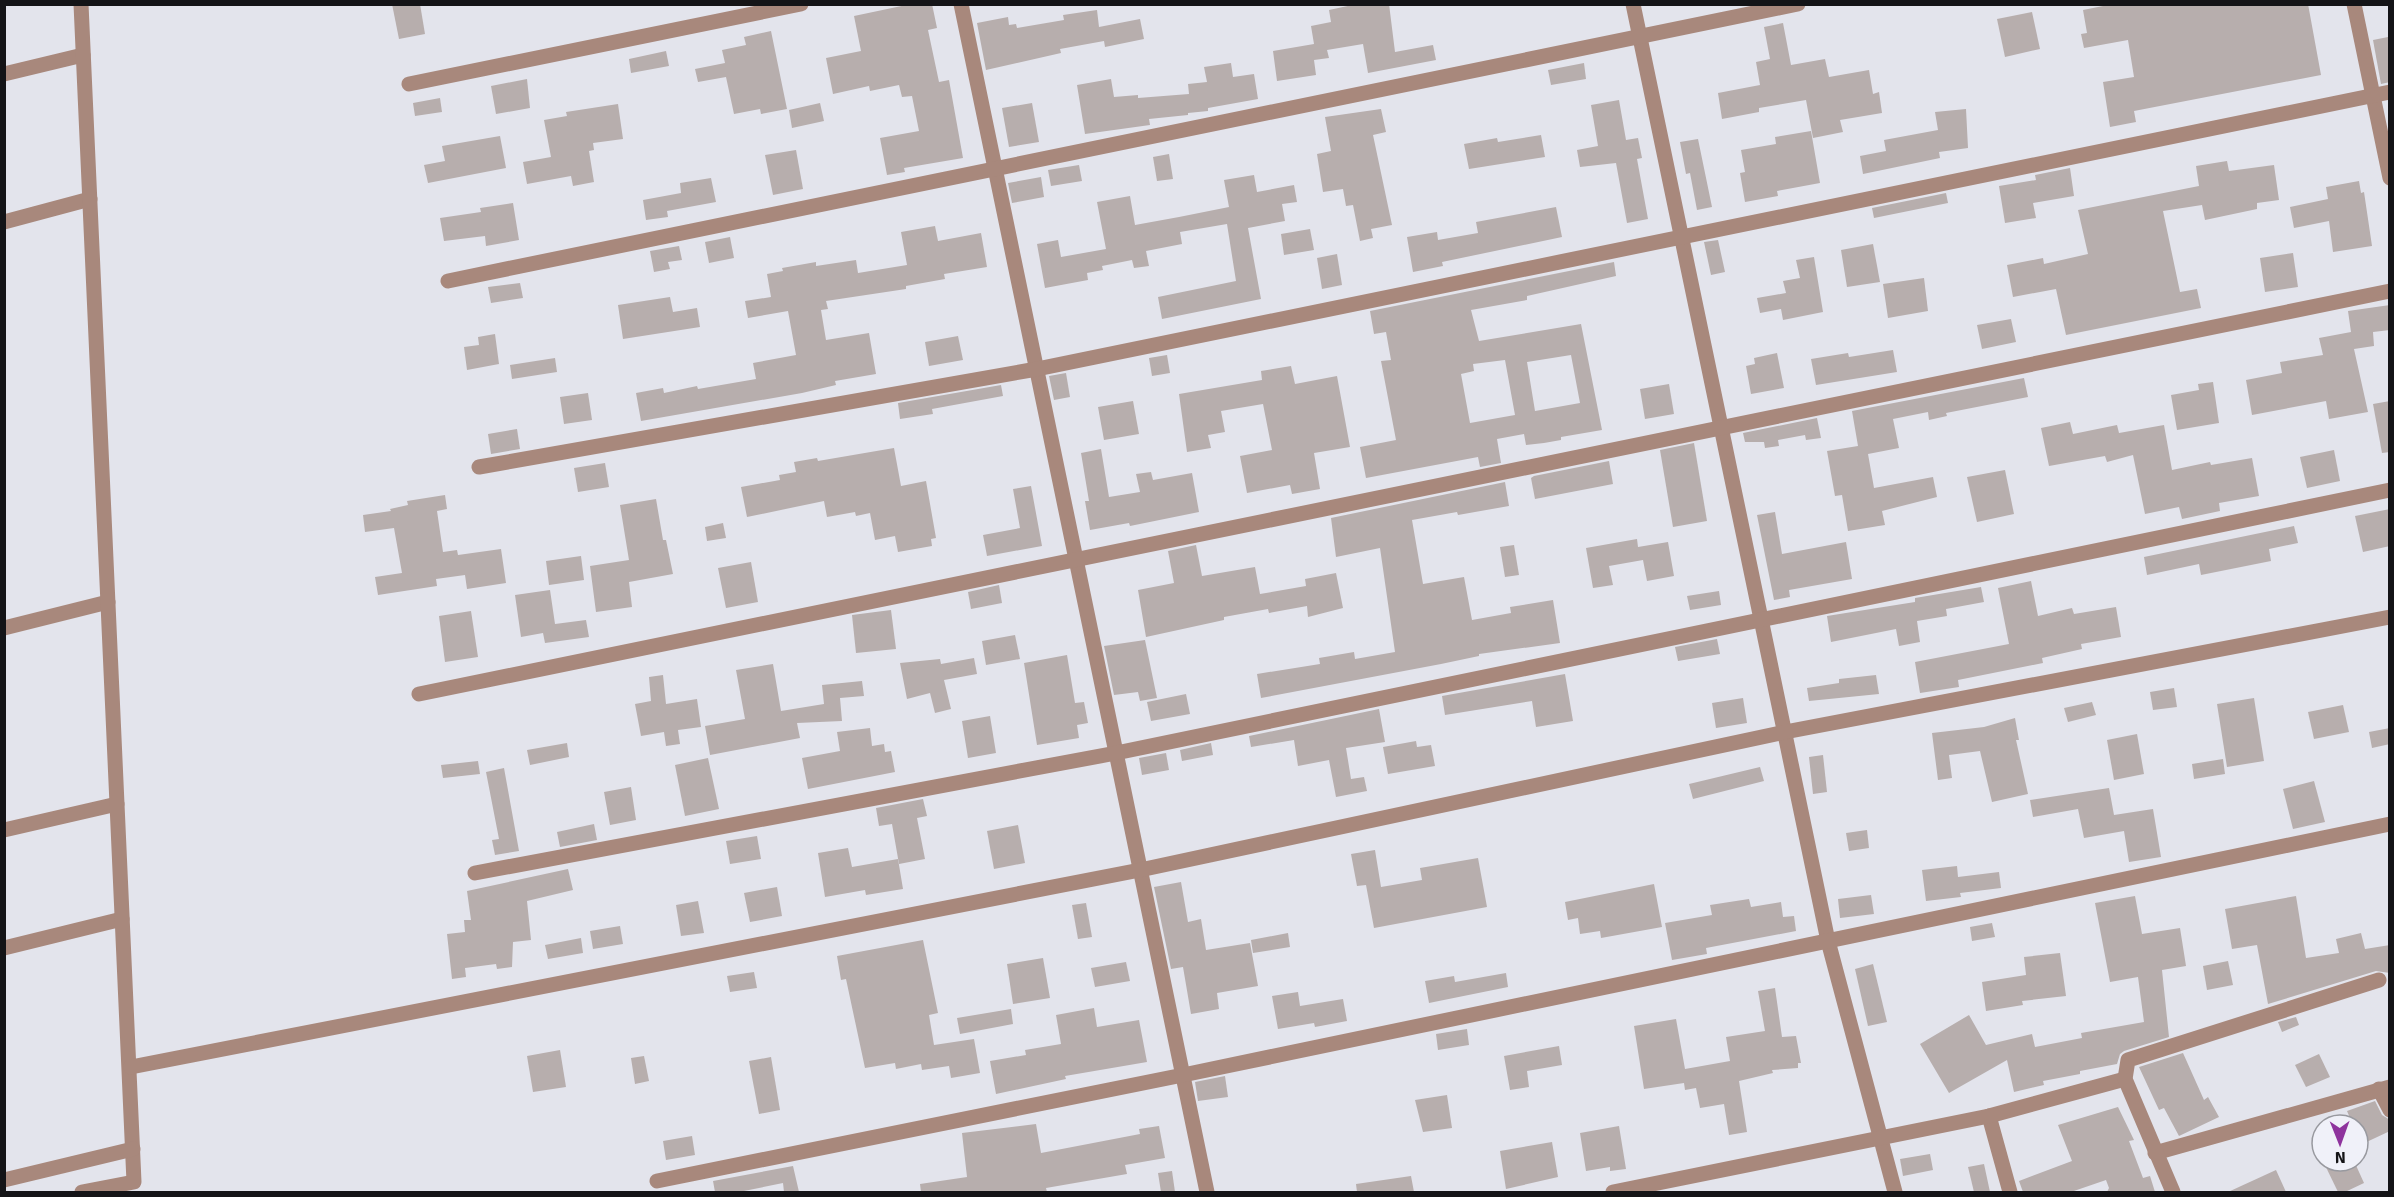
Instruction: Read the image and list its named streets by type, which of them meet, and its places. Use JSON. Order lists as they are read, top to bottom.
{
  "north": "bottom"
}
